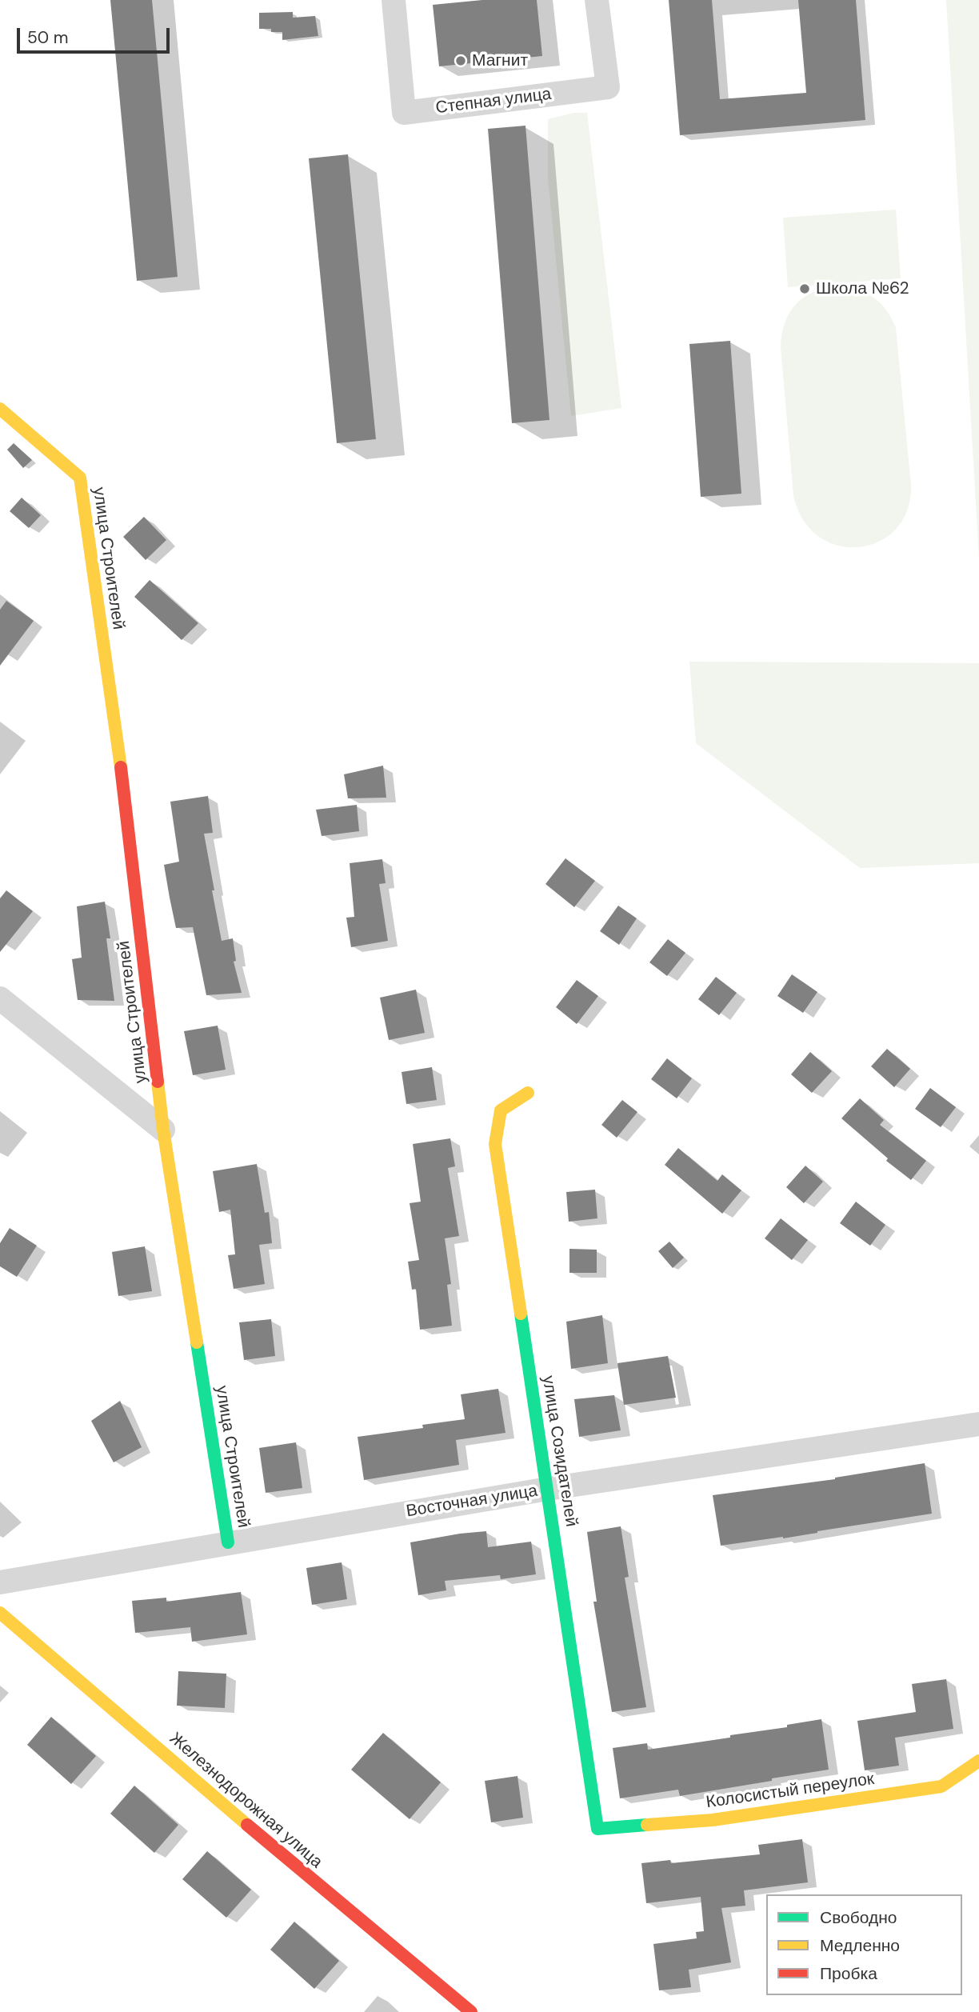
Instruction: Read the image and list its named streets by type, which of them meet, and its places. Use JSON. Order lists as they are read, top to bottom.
{
  "streets": {
    "street": [
      "Степная улица",
      "улица Строителей",
      "улица Созидателей",
      "Восточная улица",
      "Колосистый переулок",
      "Железнодорожная улица"
    ]
  },
  "crossings": [
    ["улица Строителей", "Восточная улица"],
    ["улица Созидателей", "Восточная улица"],
    ["улица Созидателей", "Колосистый переулок"]
  ],
  "places": ["Магнит", "Школа №62"],
  "legend": ["Свободно", "Медленно", "Пробка"],
  "scale_bar": "50 m"
}
